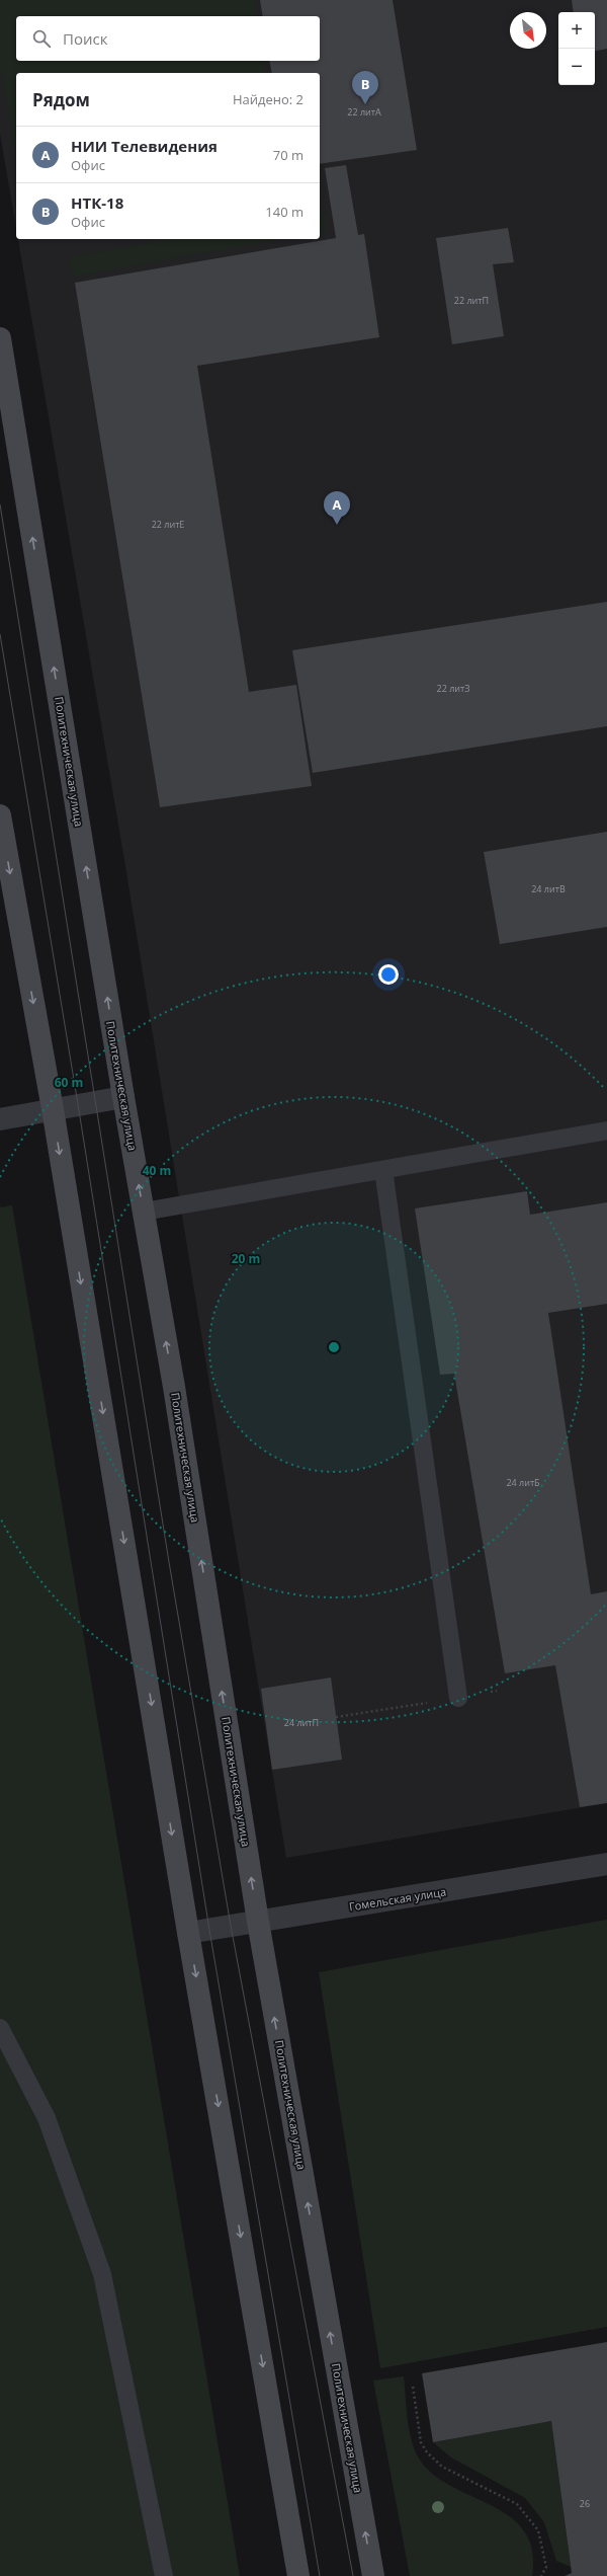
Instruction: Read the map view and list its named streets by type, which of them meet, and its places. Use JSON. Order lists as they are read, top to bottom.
{
  "streets": {
    "main road": ["Политехническая улица"],
    "street": ["Гомельская улица"]
  },
  "crossings": [
    ["Политехническая улица", "Гомельская улица"]
  ],
  "house_numbers": [
    "22 литА",
    "22 литП",
    "22 литЕ",
    "22 литЗ",
    "24 литВ",
    "24 литБ",
    "24 литП",
    "26"
  ],
  "north": "bottom right",
  "page": {
    "map_buttons": ["+", "−"],
    "search": "Поиск",
    "pins": ["B", "A"],
    "heading": ["Рядом", "Найдено: 2"],
    "list": [
      {
        "mark": "A",
        "name": "НИИ Телевидения",
        "note": "Офис",
        "value": "70 m"
      },
      {
        "mark": "B",
        "name": "НТК-18",
        "note": "Офис",
        "value": "140 m"
      }
    ]
  },
  "rings": ["60 m", "40 m", "20 m"]
}
